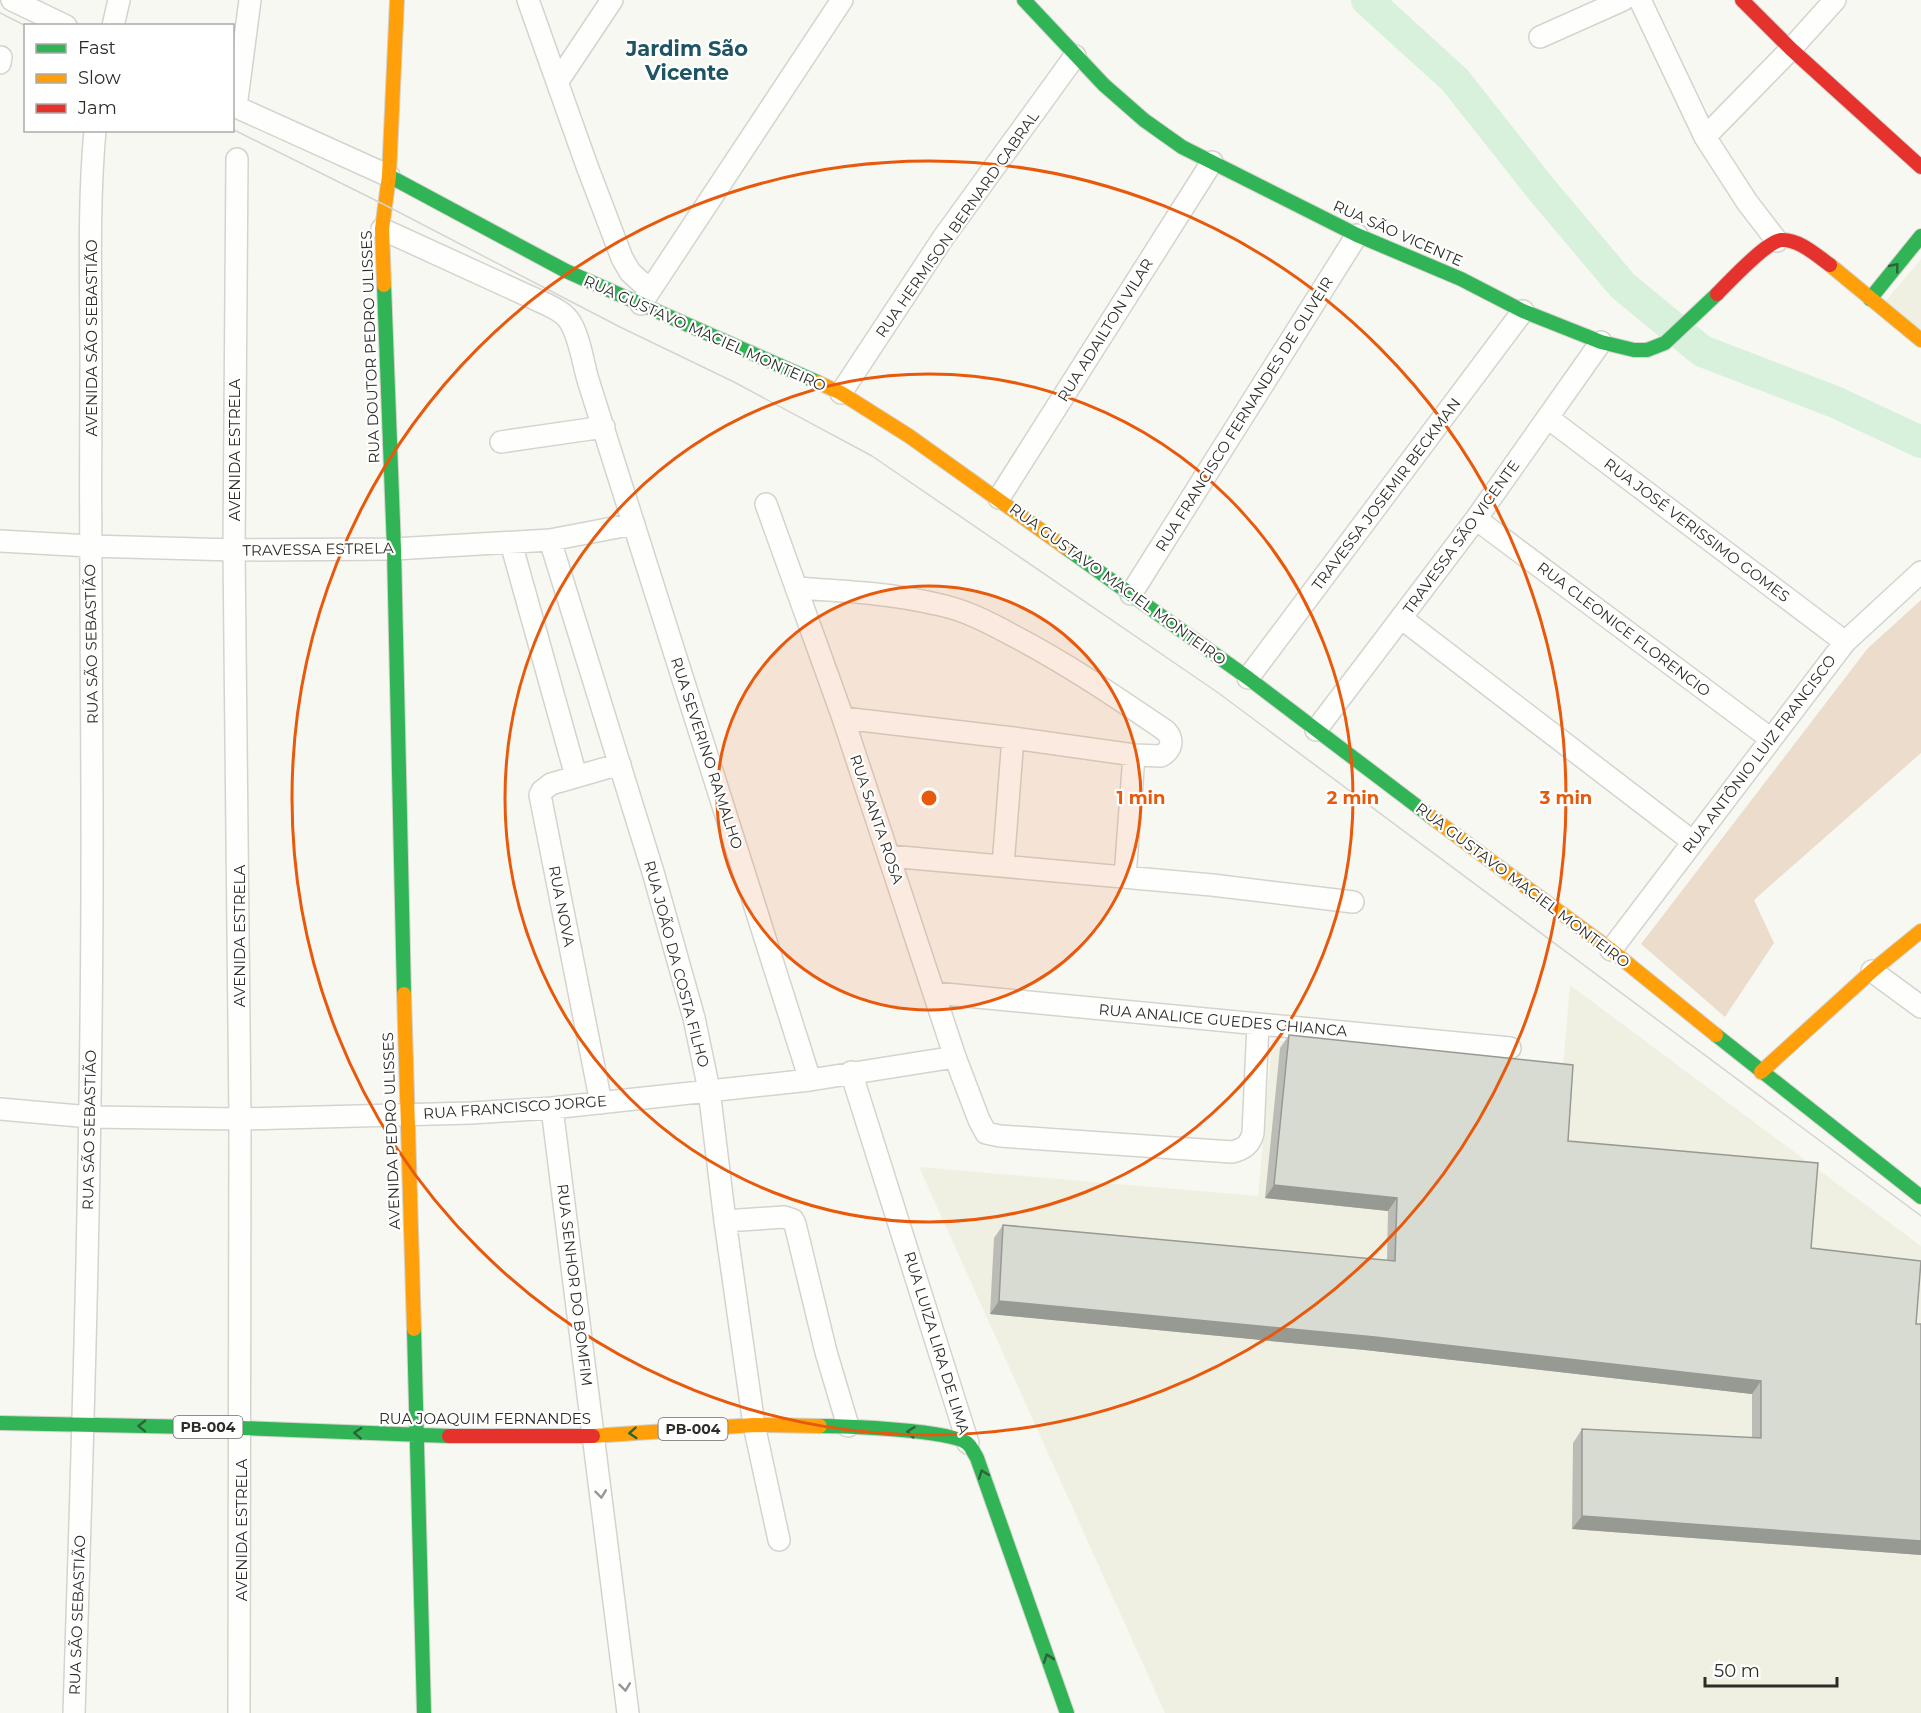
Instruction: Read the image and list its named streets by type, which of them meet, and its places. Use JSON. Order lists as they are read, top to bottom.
{
  "streets": {
    "street": [
      "RUA HERMISON BERNARD CABRAL",
      "RUA SÃO VICENTE",
      "RUA ADAILTON VILAR",
      "RUA GUSTAVO MACIEL MONTEIRO",
      "AVENIDA SÃO SEBASTIÃO",
      "RUA DOUTOR PEDRO ULISSES",
      "RUA FRANCISCO FERNANDES DE OLIVEIR",
      "AVENIDA ESTRELA",
      "TRAVESSA JOSEMIR BECKMAN",
      "RUA JOSÉ VERISSIMO GOMES",
      "TRAVESSA SÃO VICENTE",
      "TRAVESSA ESTRELA",
      "RUA CLEONICE FLORENCIO",
      "RUA SÃO SEBASTIÃO",
      "RUA SEVERINO RAMALHO",
      "RUA ANTÔNIO LUIZ FRANCISCO",
      "RUA SANTA ROSA",
      "RUA NOVA",
      "RUA JOÃO DA COSTA FILHO",
      "RUA ANALICE GUEDES CHIANCA",
      "RUA FRANCISCO JORGE",
      "AVENIDA PEDRO ULISSES",
      "RUA SENHOR DO BOMFIM",
      "RUA LUIZA LIRA DE LIMA",
      "RUA JOAQUIM FERNANDES",
      "PB-004"
    ]
  },
  "crossings": [
    ["RUA HERMISON BERNARD CABRAL", "RUA SÃO VICENTE"],
    ["RUA HERMISON BERNARD CABRAL", "RUA GUSTAVO MACIEL MONTEIRO"],
    ["RUA SÃO VICENTE", "RUA ADAILTON VILAR"],
    ["RUA SÃO VICENTE", "RUA FRANCISCO FERNANDES DE OLIVEIR"],
    ["RUA SÃO VICENTE", "TRAVESSA JOSEMIR BECKMAN"],
    ["RUA SÃO VICENTE", "TRAVESSA SÃO VICENTE"],
    ["RUA ADAILTON VILAR", "RUA GUSTAVO MACIEL MONTEIRO"],
    ["RUA GUSTAVO MACIEL MONTEIRO", "RUA DOUTOR PEDRO ULISSES"],
    ["RUA GUSTAVO MACIEL MONTEIRO", "RUA FRANCISCO FERNANDES DE OLIVEIR"],
    ["RUA GUSTAVO MACIEL MONTEIRO", "TRAVESSA JOSEMIR BECKMAN"],
    ["RUA GUSTAVO MACIEL MONTEIRO", "TRAVESSA SÃO VICENTE"],
    ["RUA GUSTAVO MACIEL MONTEIRO", "RUA ANTÔNIO LUIZ FRANCISCO"],
    ["AVENIDA SÃO SEBASTIÃO", "TRAVESSA ESTRELA"],
    ["AVENIDA SÃO SEBASTIÃO", "RUA SÃO SEBASTIÃO"],
    ["RUA DOUTOR PEDRO ULISSES", "TRAVESSA ESTRELA"],
    ["RUA DOUTOR PEDRO ULISSES", "RUA SEVERINO RAMALHO"],
    ["RUA DOUTOR PEDRO ULISSES", "AVENIDA PEDRO ULISSES"],
    ["AVENIDA ESTRELA", "TRAVESSA ESTRELA"],
    ["AVENIDA ESTRELA", "RUA FRANCISCO JORGE"],
    ["AVENIDA ESTRELA", "RUA JOAQUIM FERNANDES"],
    ["RUA JOSÉ VERISSIMO GOMES", "TRAVESSA SÃO VICENTE"],
    ["RUA JOSÉ VERISSIMO GOMES", "RUA ANTÔNIO LUIZ FRANCISCO"],
    ["TRAVESSA SÃO VICENTE", "RUA CLEONICE FLORENCIO"],
    ["TRAVESSA ESTRELA", "RUA SÃO SEBASTIÃO"],
    ["TRAVESSA ESTRELA", "RUA SEVERINO RAMALHO"],
    ["TRAVESSA ESTRELA", "RUA JOÃO DA COSTA FILHO"],
    ["TRAVESSA ESTRELA", "AVENIDA PEDRO ULISSES"],
    ["RUA CLEONICE FLORENCIO", "RUA ANTÔNIO LUIZ FRANCISCO"],
    ["RUA SÃO SEBASTIÃO", "RUA FRANCISCO JORGE"],
    ["RUA SÃO SEBASTIÃO", "RUA JOAQUIM FERNANDES"],
    ["RUA SEVERINO RAMALHO", "RUA FRANCISCO JORGE"],
    ["RUA SANTA ROSA", "RUA ANALICE GUEDES CHIANCA"],
    ["RUA SANTA ROSA", "RUA FRANCISCO JORGE"],
    ["RUA NOVA", "RUA JOÃO DA COSTA FILHO"],
    ["RUA NOVA", "RUA FRANCISCO JORGE"],
    ["RUA JOÃO DA COSTA FILHO", "RUA FRANCISCO JORGE"],
    ["RUA JOÃO DA COSTA FILHO", "RUA JOAQUIM FERNANDES"],
    ["RUA FRANCISCO JORGE", "AVENIDA PEDRO ULISSES"],
    ["RUA FRANCISCO JORGE", "RUA SENHOR DO BOMFIM"],
    ["RUA FRANCISCO JORGE", "RUA LUIZA LIRA DE LIMA"],
    ["AVENIDA PEDRO ULISSES", "RUA JOAQUIM FERNANDES"],
    ["RUA SENHOR DO BOMFIM", "RUA JOAQUIM FERNANDES"],
    ["RUA LUIZA LIRA DE LIMA", "RUA JOAQUIM FERNANDES"]
  ],
  "one_way": ["RUA SENHOR DO BOMFIM", "RUA LUIZA LIRA DE LIMA", "RUA JOAQUIM FERNANDES"],
  "districts": ["Jardim São Vicente"],
  "legend": ["Fast", "Slow", "Jam"],
  "scale_bar": "50 m",
  "rings": ["1 min", "2 min", "3 min"]
}
